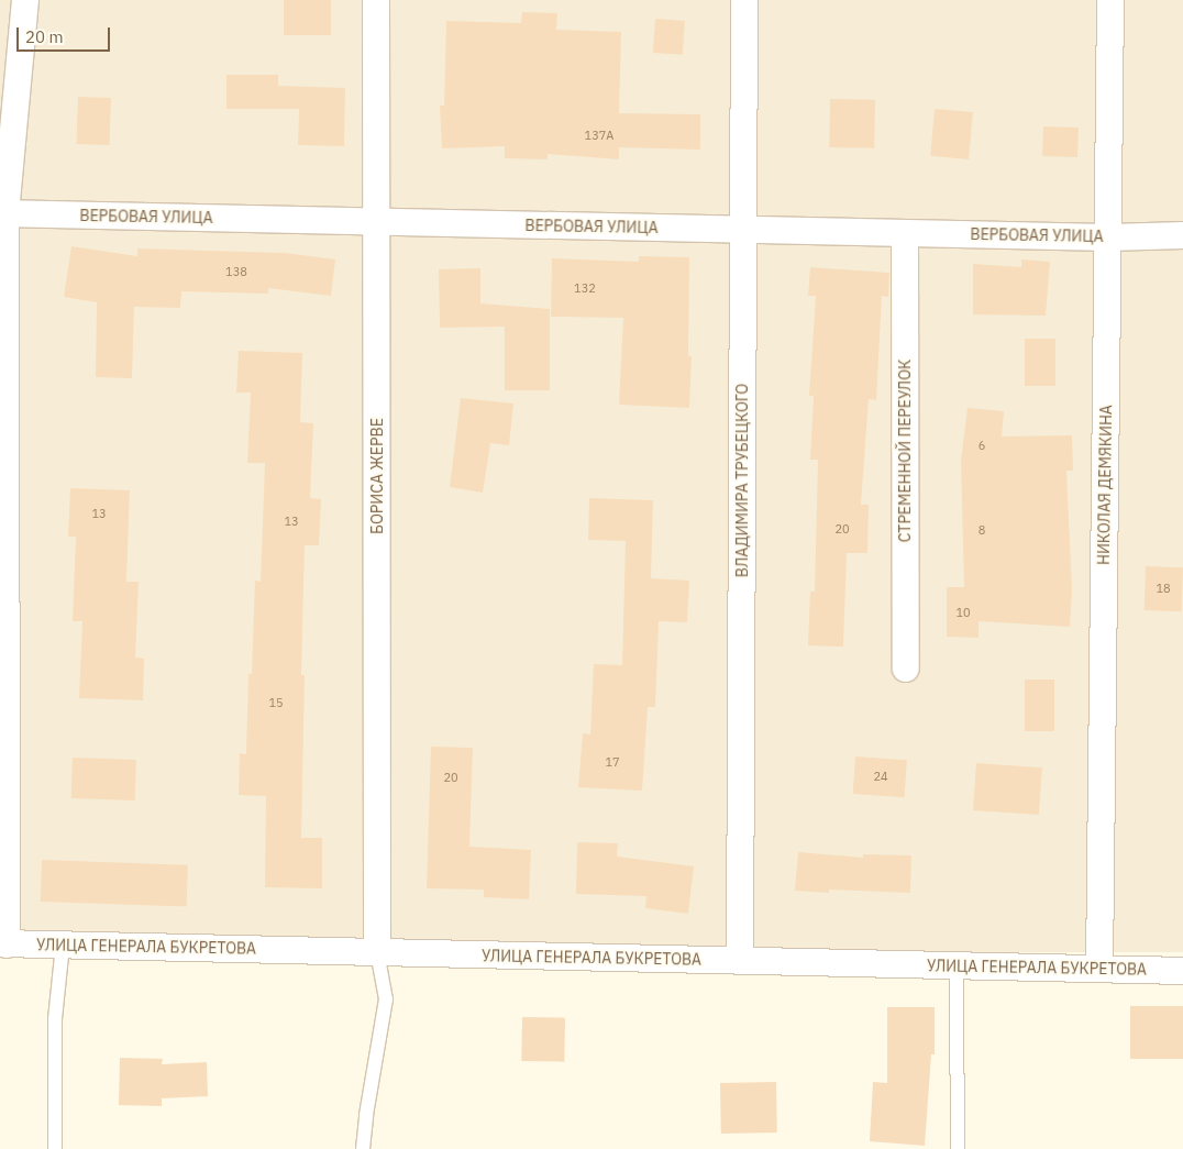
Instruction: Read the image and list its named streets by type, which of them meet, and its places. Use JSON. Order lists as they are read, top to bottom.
{
  "streets": {
    "street": [
      "ВЕРБОВАЯ УЛИЦА",
      "СТРЕМЕННОЙ ПЕРЕУЛОК",
      "БОРИСА ЖЕРВЕ",
      "ВЛАДИМИРА ТРУБЕЦКОГО",
      "НИКОЛАЯ ДЕМЯКИНА",
      "УЛИЦА ГЕНЕРАЛА БУКРЕТОВА"
    ]
  },
  "crossings": [
    ["ВЕРБОВАЯ УЛИЦА", "СТРЕМЕННОЙ ПЕРЕУЛОК"],
    ["ВЕРБОВАЯ УЛИЦА", "БОРИСА ЖЕРВЕ"],
    ["ВЕРБОВАЯ УЛИЦА", "ВЛАДИМИРА ТРУБЕЦКОГО"],
    ["ВЕРБОВАЯ УЛИЦА", "НИКОЛАЯ ДЕМЯКИНА"],
    ["БОРИСА ЖЕРВЕ", "УЛИЦА ГЕНЕРАЛА БУКРЕТОВА"],
    ["ВЛАДИМИРА ТРУБЕЦКОГО", "УЛИЦА ГЕНЕРАЛА БУКРЕТОВА"],
    ["НИКОЛАЯ ДЕМЯКИНА", "УЛИЦА ГЕНЕРАЛА БУКРЕТОВА"]
  ],
  "house_numbers": [
    "137А",
    "138",
    "132",
    "6",
    "13",
    "13",
    "20",
    "8",
    "18",
    "10",
    "15",
    "17",
    "24",
    "20"
  ],
  "scale_bar": "20 m"
}
